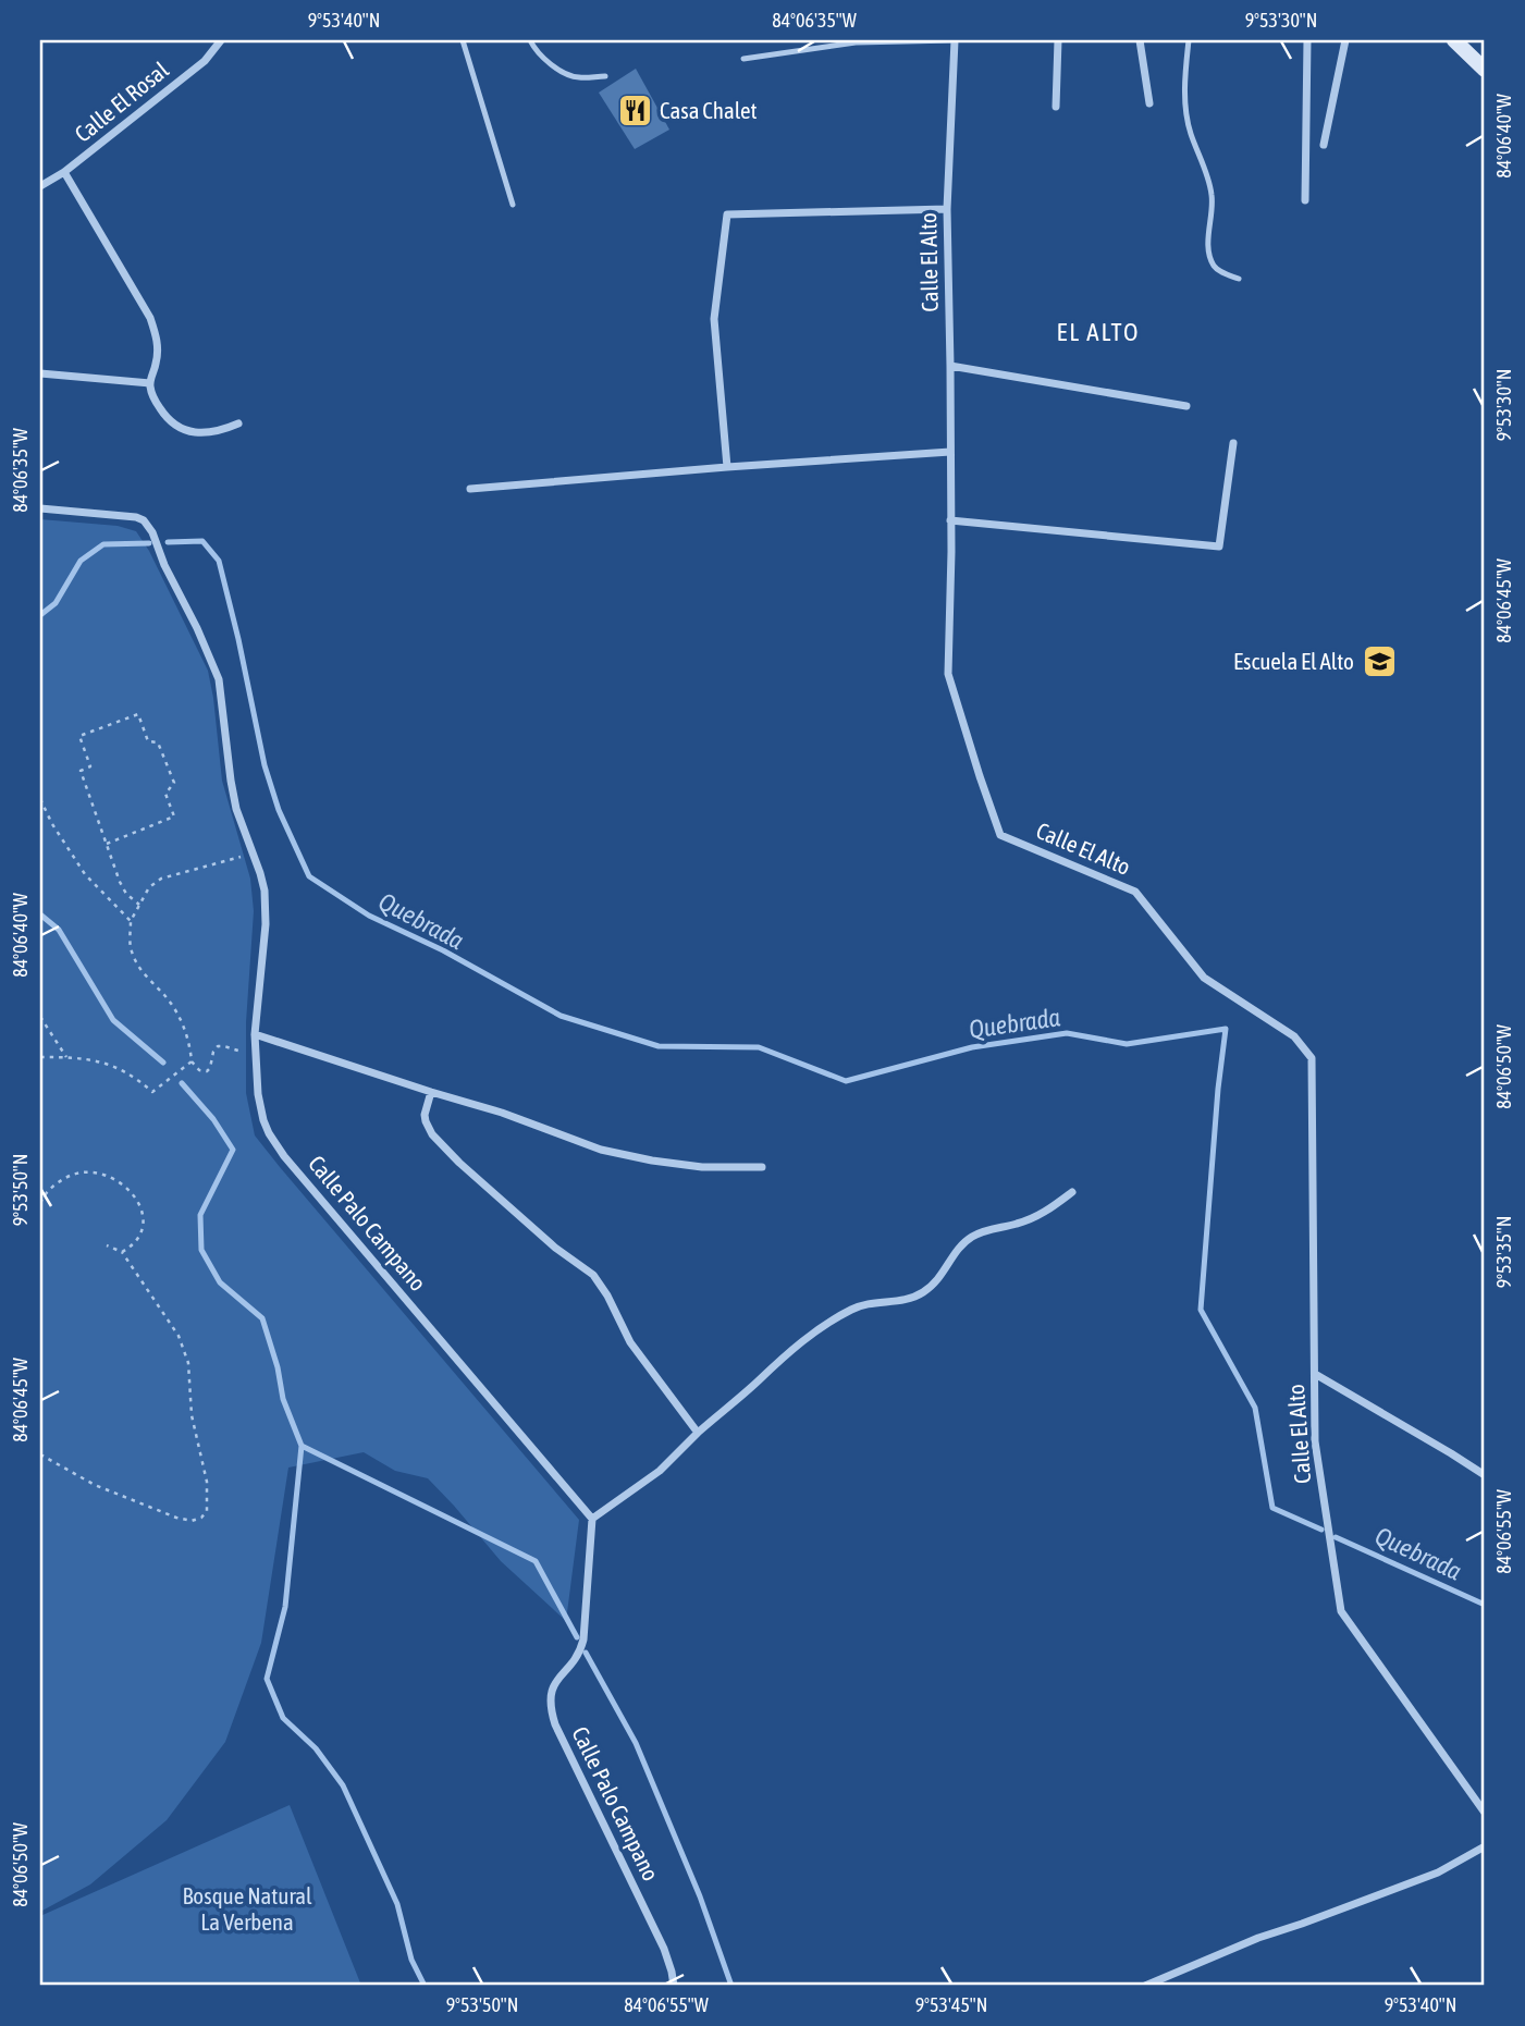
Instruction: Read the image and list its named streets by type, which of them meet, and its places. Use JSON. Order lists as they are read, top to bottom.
{
  "streets": {
    "street": ["Calle El Rosal", "Calle El Alto", "Calle Palo Campano"]
  },
  "districts": ["EL ALTO"],
  "water": ["Quebrada"],
  "parks": ["Bosque Natural La Verbena"],
  "places": {
    "restaurant": ["Casa Chalet"],
    "school or university": ["Escuela El Alto"]
  },
  "coordinates": [
    "9°53'40\"N",
    "84°06'35\"W",
    "9°53'30\"N",
    "84°06'40\"W",
    "84°06'45\"W",
    "84°06'50\"W",
    "9°53'50\"N",
    "9°53'35\"N",
    "84°06'55\"W",
    "9°53'45\"N"
  ]
}
